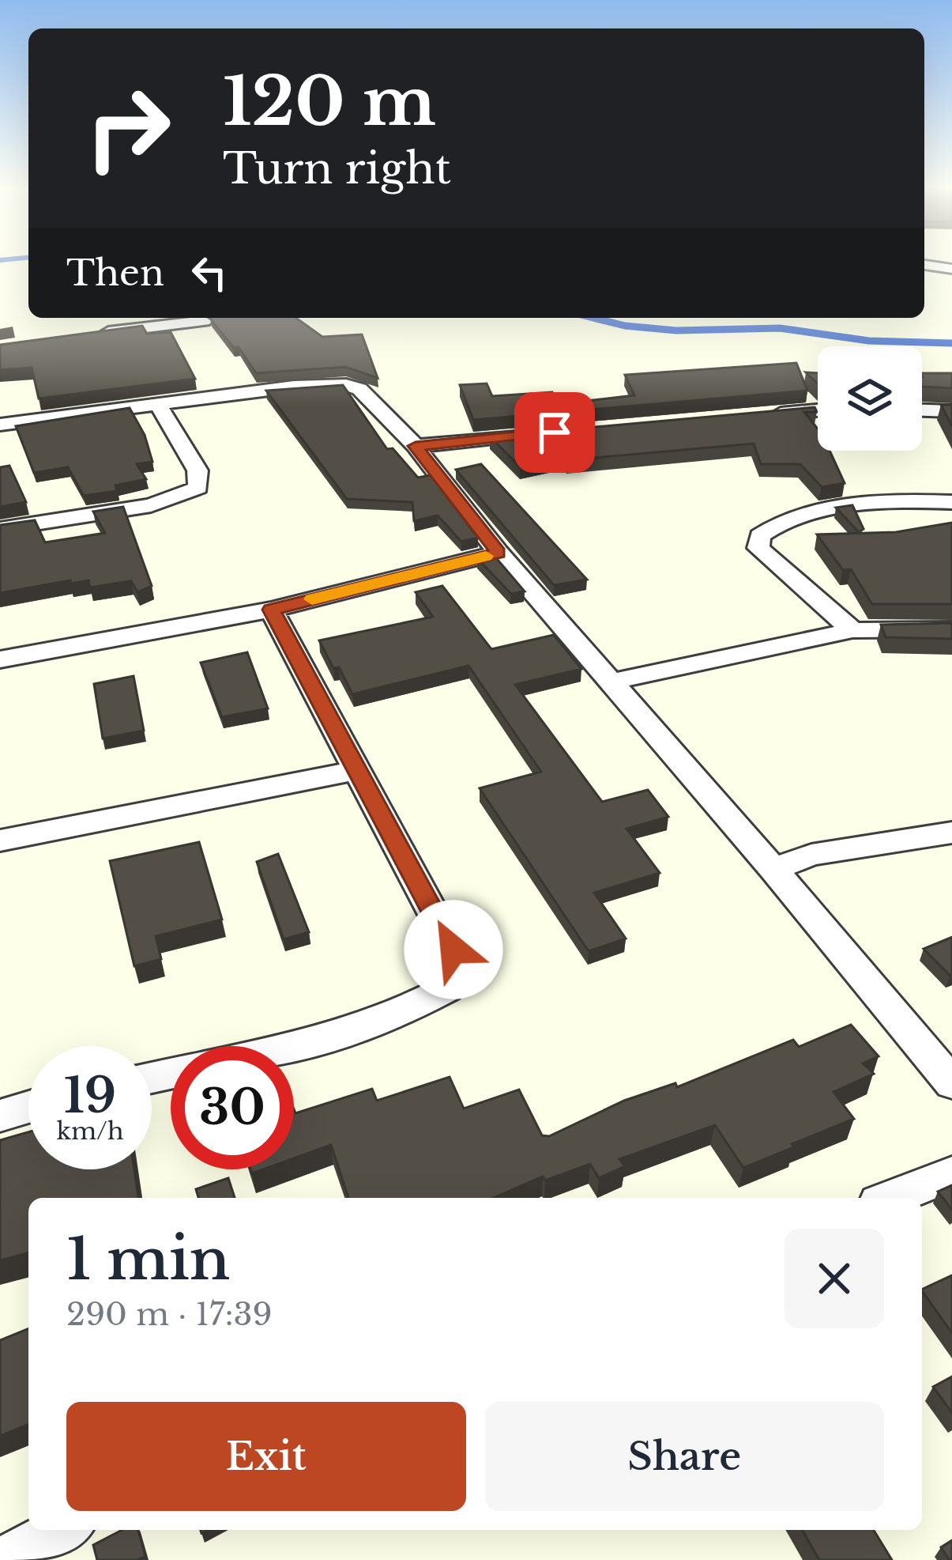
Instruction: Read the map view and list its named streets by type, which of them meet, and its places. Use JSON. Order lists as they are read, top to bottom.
{
  "page": {
    "turn": ["120 m", "Turn right"],
    "then": "Then",
    "speed": "19 km/h",
    "limit": "30",
    "heading": ["1 min", "290 m · 17:39"],
    "buttons": ["Exit", "Share"]
  }
}
